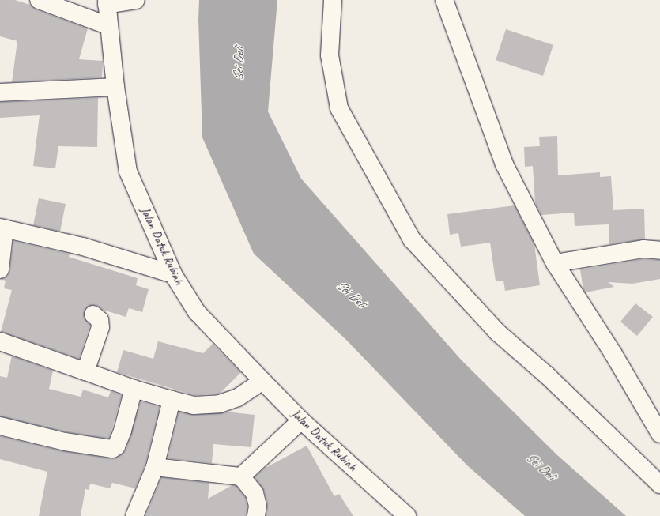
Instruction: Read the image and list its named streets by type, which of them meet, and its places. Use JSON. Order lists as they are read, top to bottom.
{
  "streets": {
    "street": ["Jalan Datuk Rubiah"]
  },
  "water": ["Sei Deli"]
}
